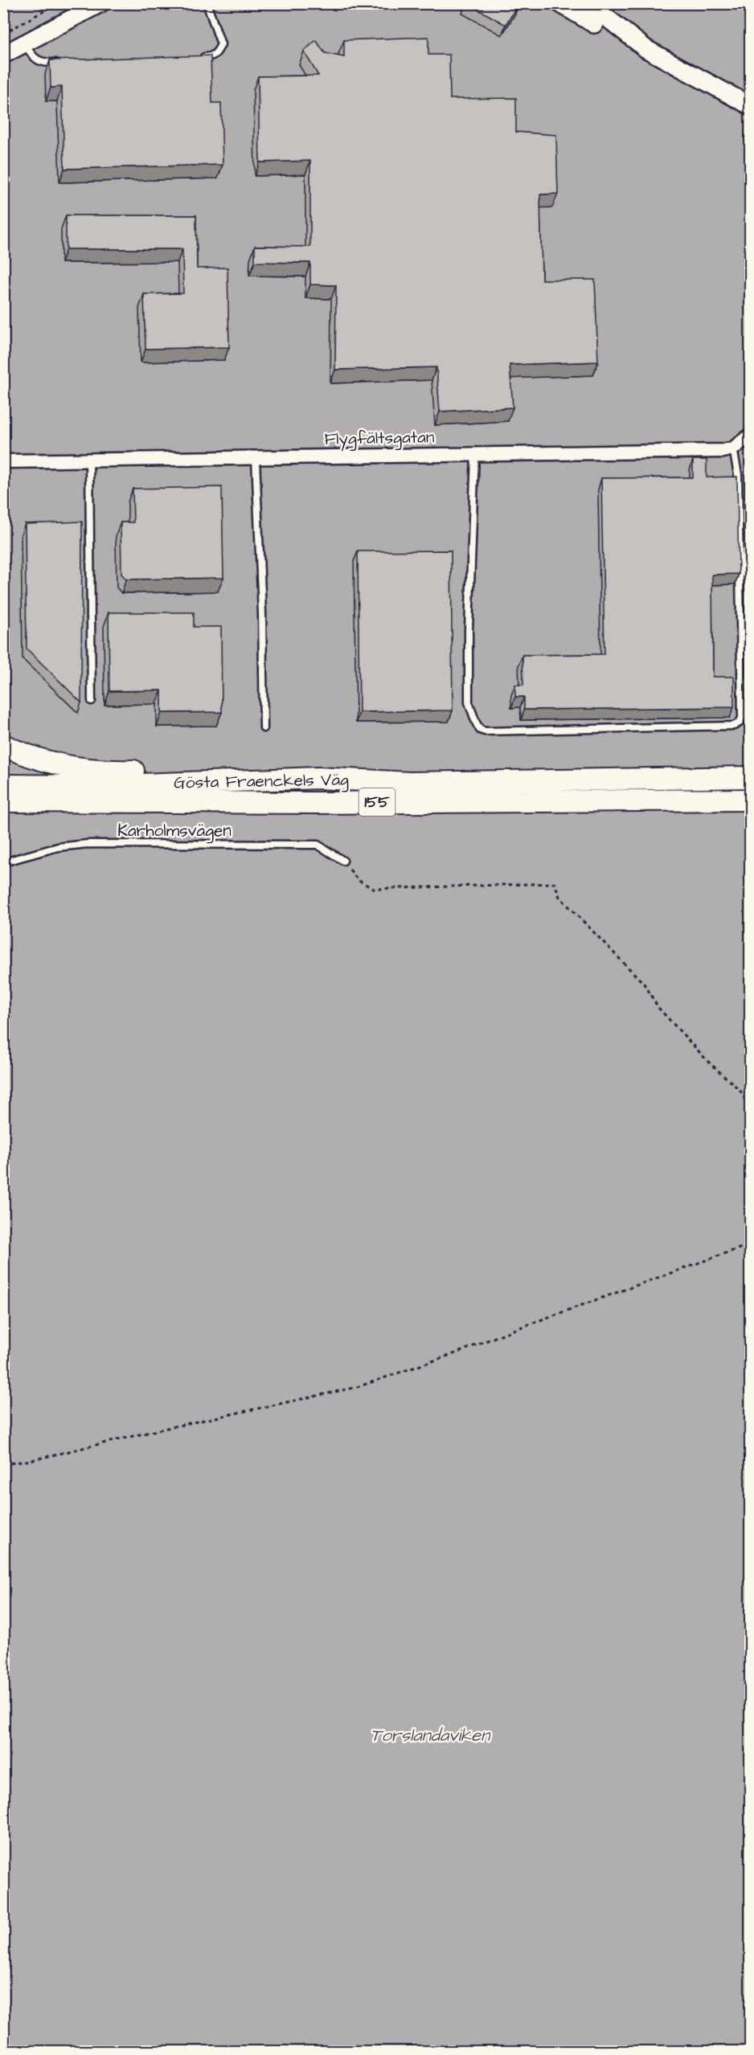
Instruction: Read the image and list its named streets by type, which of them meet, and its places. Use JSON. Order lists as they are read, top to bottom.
{
  "streets": {
    "main road": ["Gösta Fraenckels Väg", "155"],
    "street": ["Flygfältsgatan"],
    "lane": ["Karholmsvägen"]
  },
  "water": ["Torslandaviken"]
}
